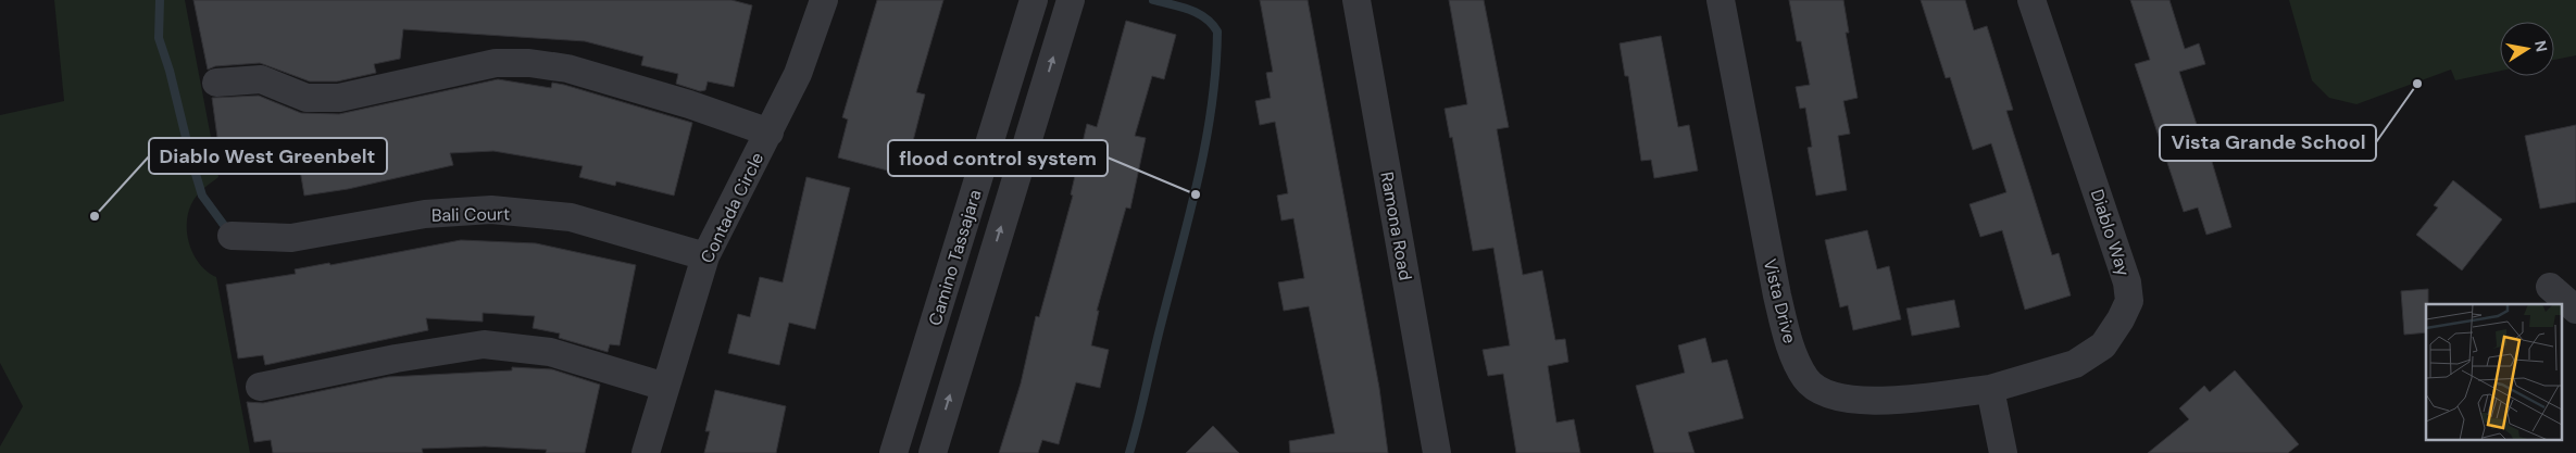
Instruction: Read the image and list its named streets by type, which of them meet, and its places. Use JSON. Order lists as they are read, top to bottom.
{
  "streets": {
    "street": [
      "Contada Circle",
      "Bali Court",
      "Ramona Road",
      "Diablo Way",
      "Camino Tassajara",
      "Vista Drive"
    ]
  },
  "crossings": [
    ["Contada Circle", "Bali Court"],
    ["Diablo Way", "Vista Drive"]
  ],
  "places": ["Vista Grande School", "flood control system", "Diablo West Greenbelt"],
  "north": "right"
}
